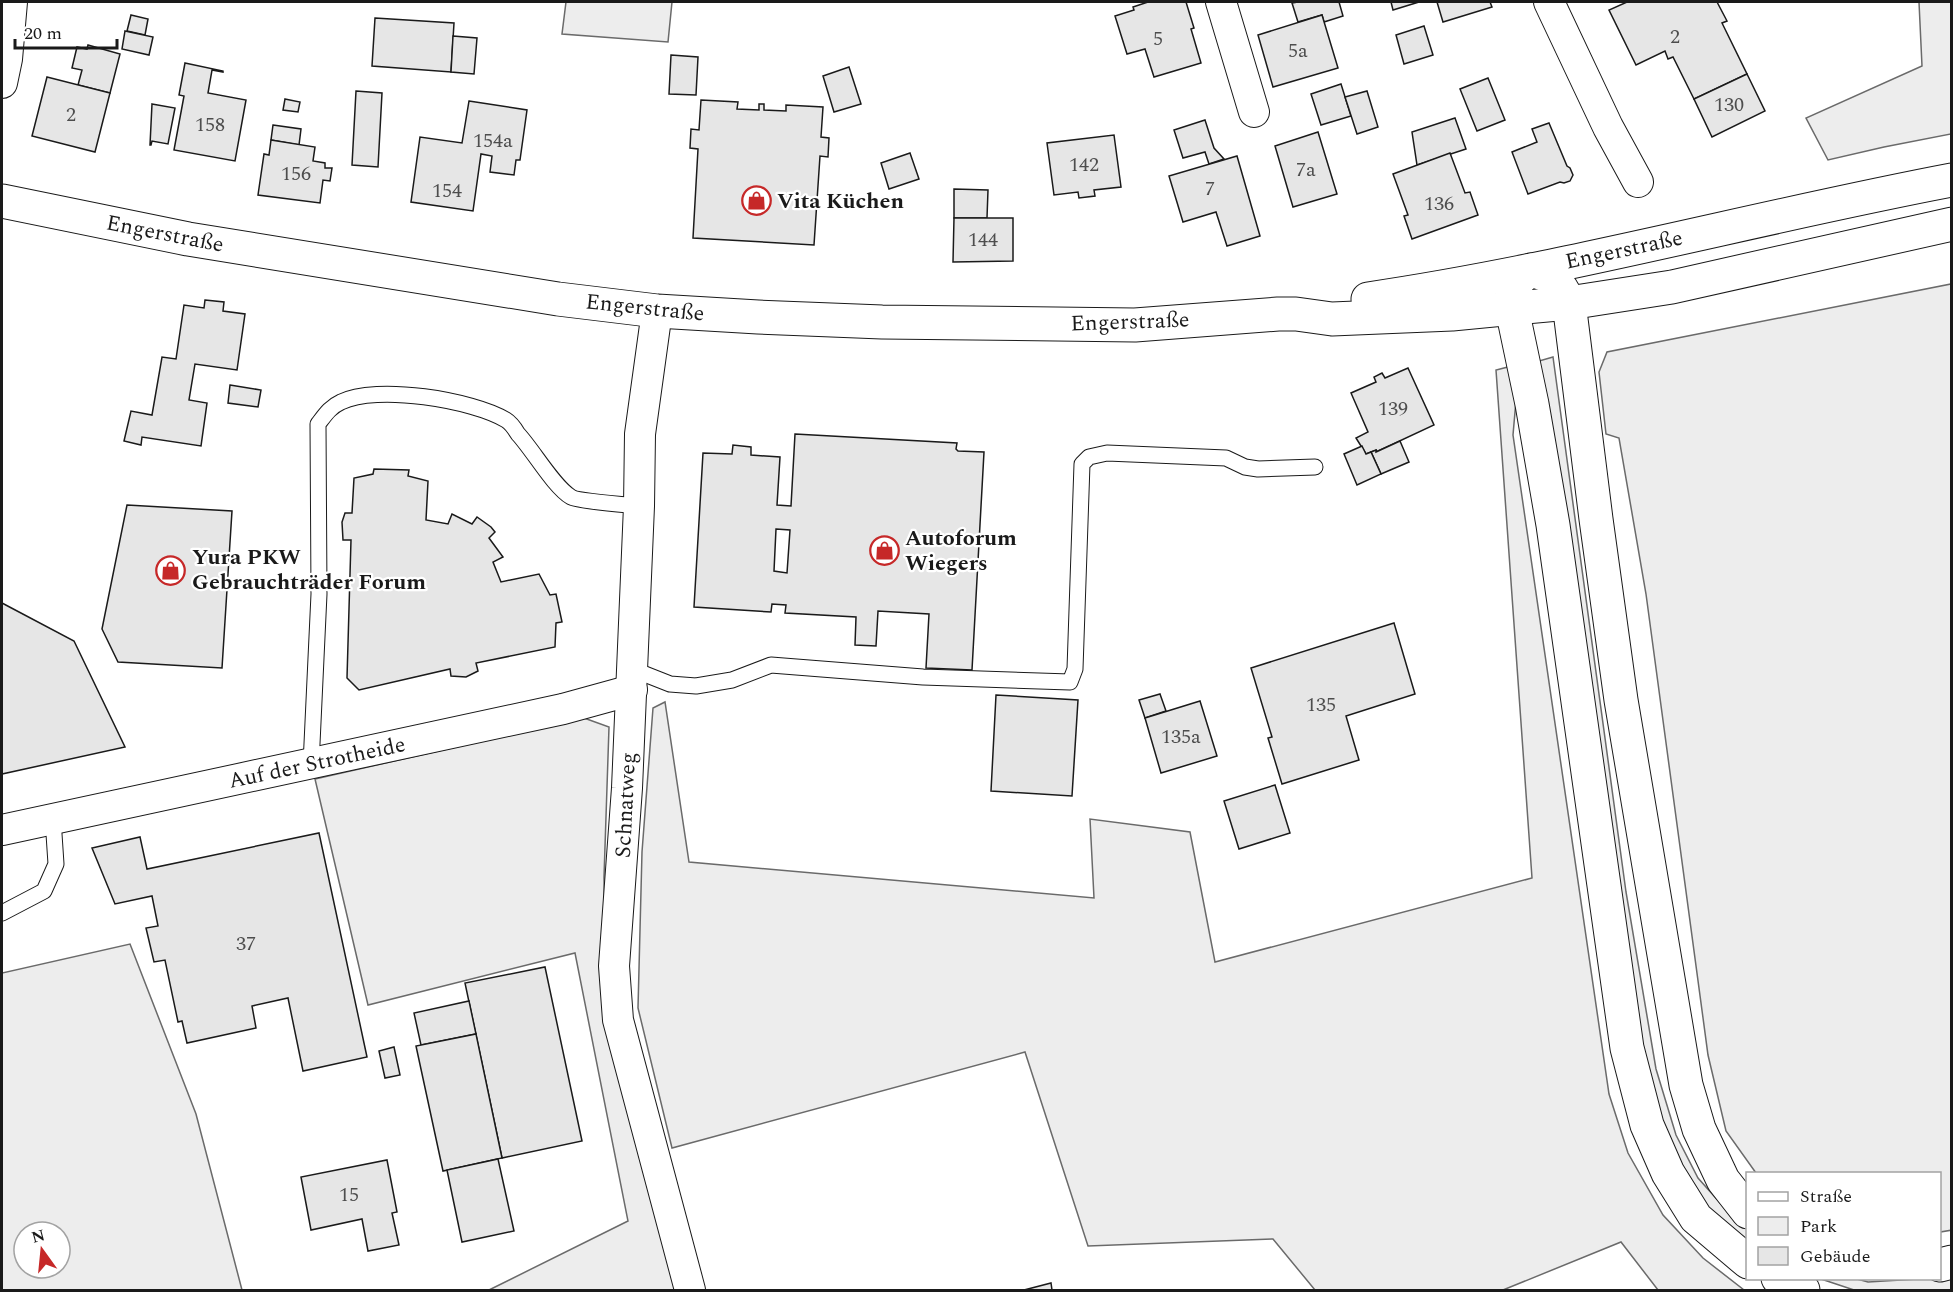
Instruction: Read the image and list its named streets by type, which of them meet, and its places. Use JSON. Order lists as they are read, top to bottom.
{
  "streets": {
    "main road": ["Engerstraße"],
    "street": ["Auf der Strotheide", "Schnatweg"]
  },
  "crossings": [
    ["Engerstraße", "Schnatweg"],
    ["Auf der Strotheide", "Schnatweg"]
  ],
  "places": {
    "shop": ["Vita Küchen", "Autoforum Wiegers", "Yura PKW Gebrauchträder Forum"]
  },
  "house_numbers": [
    "2",
    "5",
    "5a",
    "130",
    "2",
    "158",
    "154a",
    "142",
    "7a",
    "156",
    "7",
    "154",
    "136",
    "144",
    "139",
    "135",
    "135a",
    "37",
    "15"
  ],
  "legend": ["Straße", "Park", "Gebäude"],
  "scale_bar": "20 m",
  "north": "top"
}
